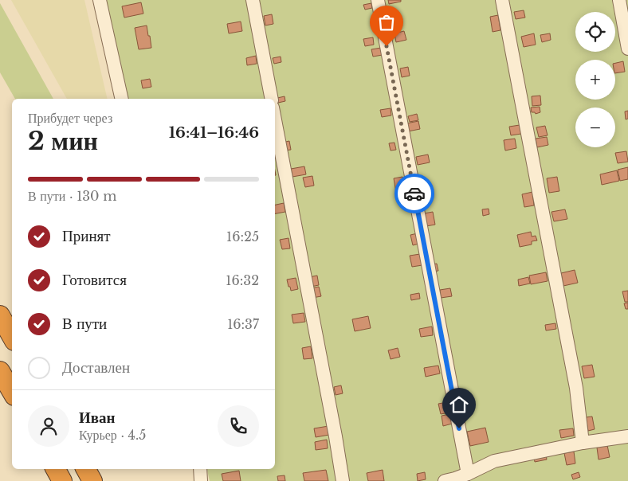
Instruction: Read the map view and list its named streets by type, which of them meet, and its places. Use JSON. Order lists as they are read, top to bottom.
{
  "page": {
    "map_buttons": ["+", "−"],
    "heading": ["2 мин", "Прибудет через", "16:41–16:46"],
    "panel": ["Иван", "Курьер · 4.5"],
    "bar": "В пути · 130 m",
    "list": [
      ["Принят", "16:25"],
      ["Готовится", "16:32"],
      ["В пути", "16:37"],
      "Доставлен"
    ]
  }
}
